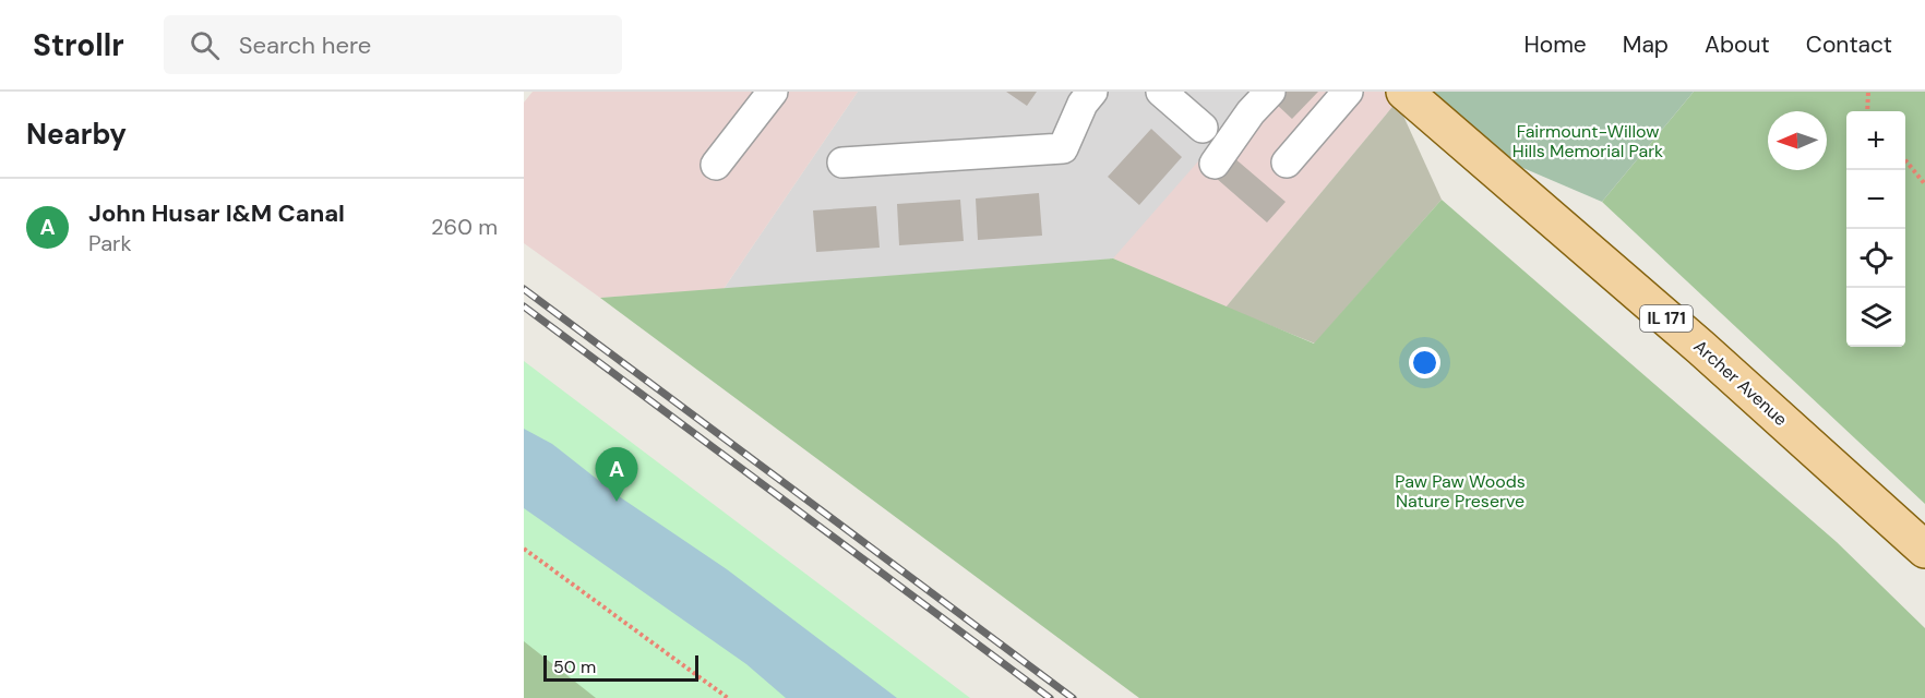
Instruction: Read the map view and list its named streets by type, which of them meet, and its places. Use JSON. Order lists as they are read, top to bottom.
{
  "streets": {
    "main road": ["IL 171", "Archer Avenue"]
  },
  "parks": ["Fairmount-Willow Hills Memorial Park", "Paw Paw Woods Nature Preserve"],
  "scale_bar": "50 m",
  "north": "left",
  "page": {
    "header": "Strollr",
    "search": "Search here",
    "nav": [
      "Home",
      "Map",
      "About",
      "Contact"
    ],
    "heading": "Nearby",
    "map_buttons": ["+", "−"],
    "list": [
      {
        "mark": "A",
        "name": "John Husar I&M Canal",
        "note": "Park",
        "value": "260 m"
      }
    ],
    "pins": "A",
    "scale": "50 m"
  }
}
